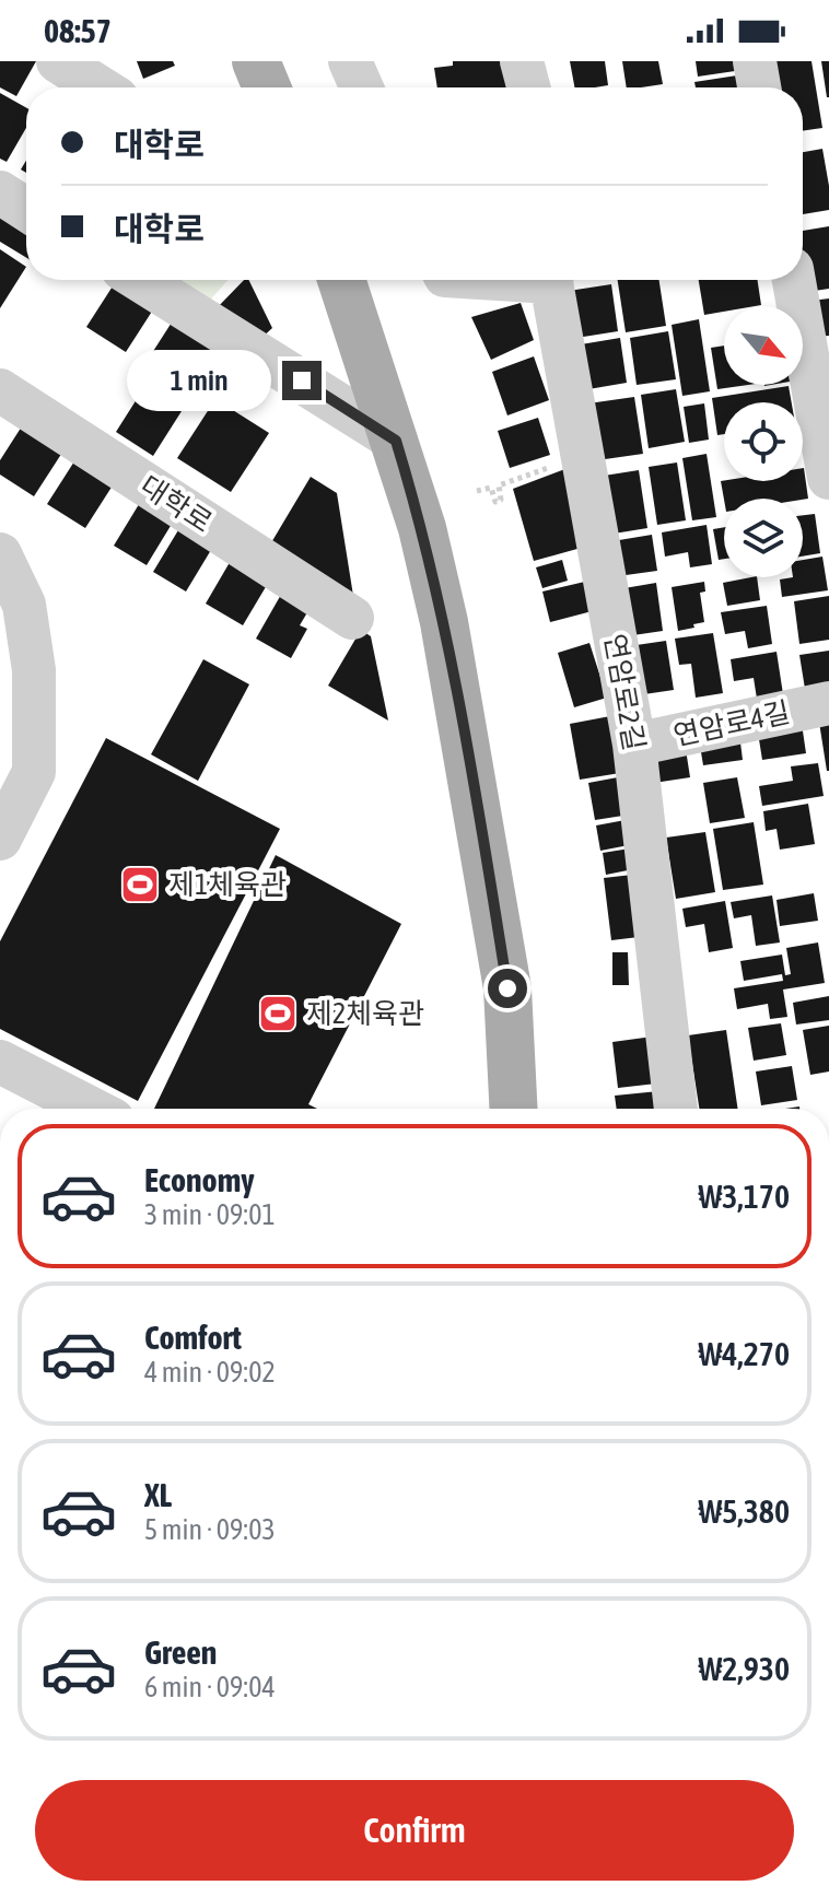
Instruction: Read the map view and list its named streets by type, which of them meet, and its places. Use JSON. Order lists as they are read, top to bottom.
{
  "streets": {
    "street": ["대학로", "연암로2길", "연암로4길"]
  },
  "crossings": [
    ["연암로2길", "연암로4길"]
  ],
  "places": {
    "sports": ["제1체육관", "제2체육관"]
  },
  "north": "bottom right",
  "page": {
    "status": "08:57",
    "banner": ["대학로", "대학로"],
    "bubble": "1 min",
    "list": [
      {
        "name": "Economy",
        "note": "3 min · 09:01",
        "value": "₩3,170"
      },
      {
        "name": "Comfort",
        "note": "4 min · 09:02",
        "value": "₩4,270"
      },
      {
        "name": "XL",
        "note": "5 min · 09:03",
        "value": "₩5,380"
      },
      {
        "name": "Green",
        "note": "6 min · 09:04",
        "value": "₩2,930"
      }
    ],
    "buttons": "Confirm"
  }
}
